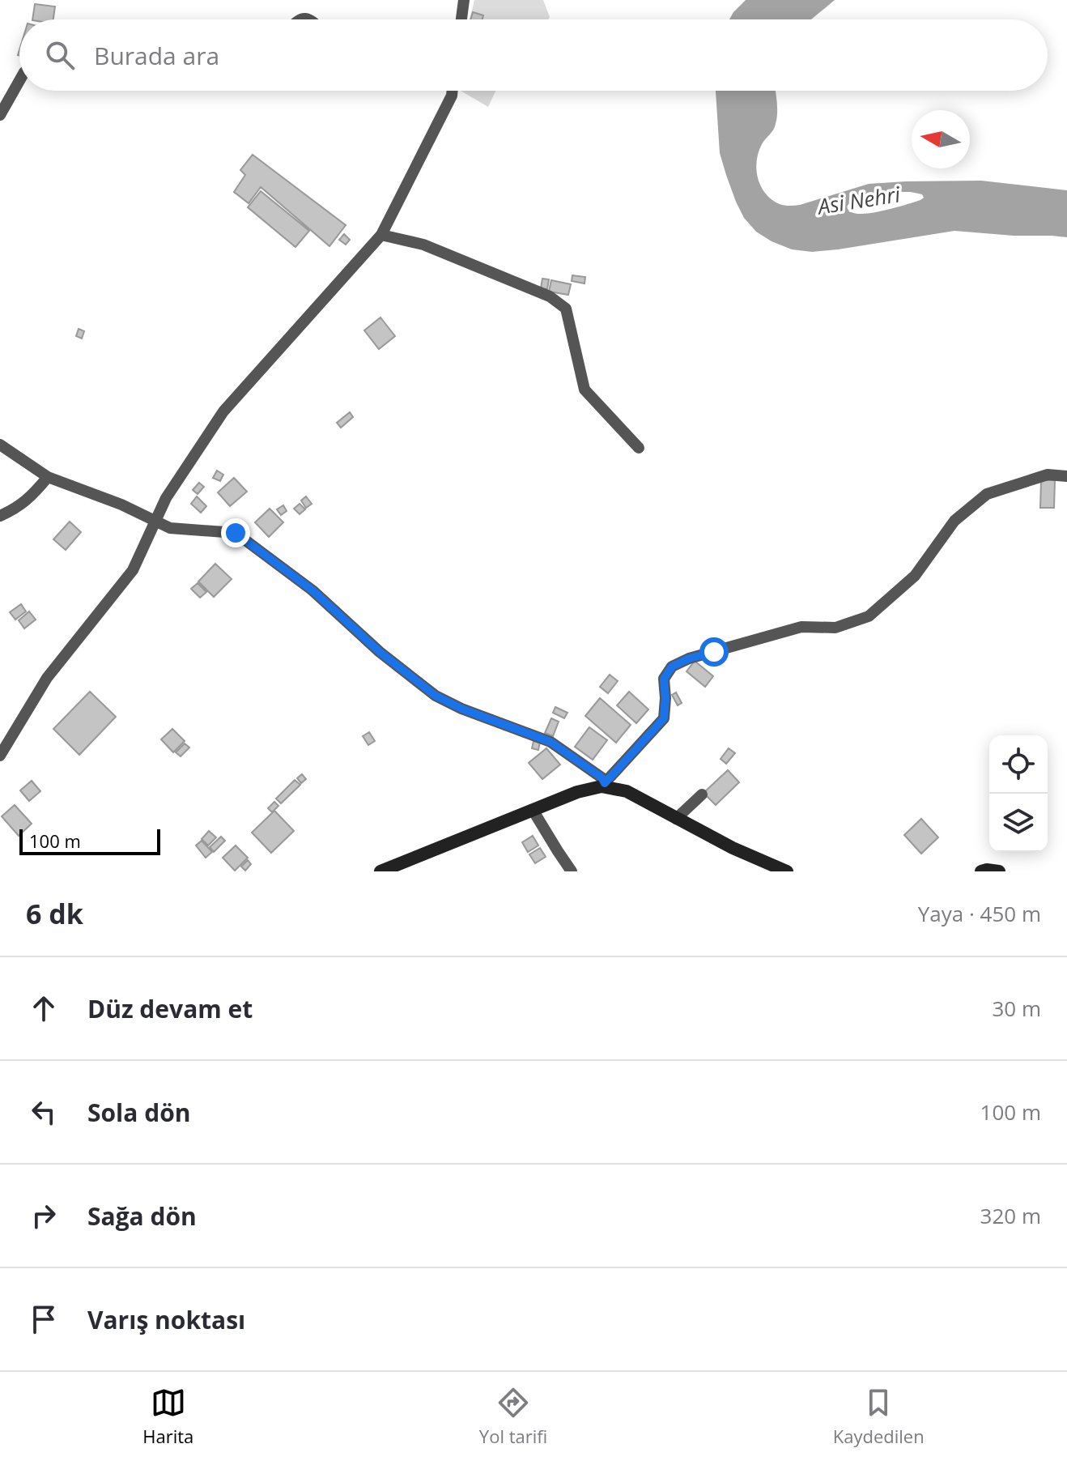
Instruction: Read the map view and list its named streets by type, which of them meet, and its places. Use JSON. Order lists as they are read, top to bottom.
{
  "water": ["Asi Nehri"],
  "scale_bar": "100 m",
  "north": "left",
  "page": {
    "search": "Burada ara",
    "scale": "100 m",
    "heading": ["6 dk", "Yaya · 450 m"],
    "list": [
      ["Düz devam et", "30 m"],
      ["Sola dön", "100 m"],
      ["Sağa dön", "320 m"],
      "Varış noktası"
    ],
    "nav": ["Harita", "Yol tarifi", "Kaydedilen"]
  }
}
